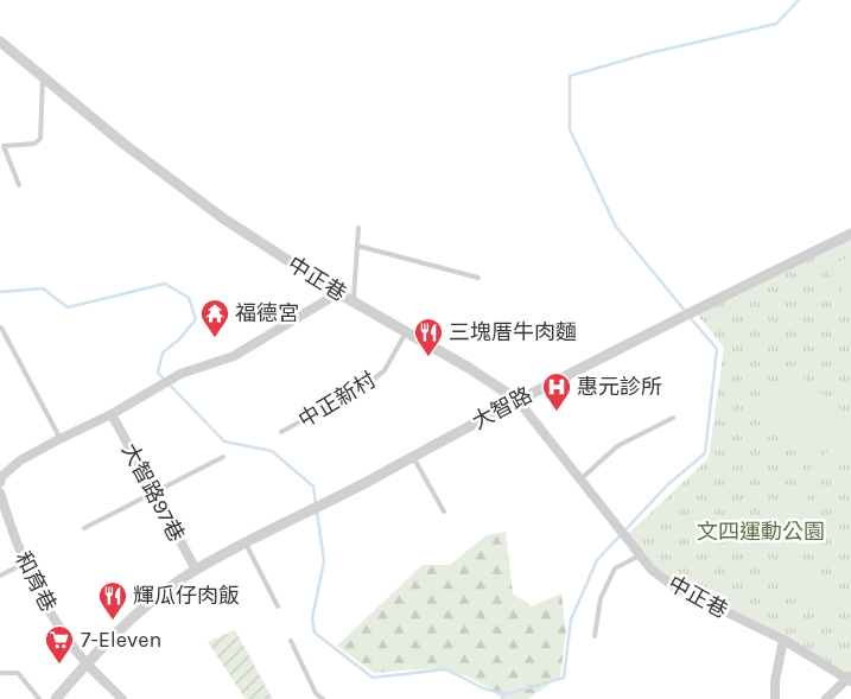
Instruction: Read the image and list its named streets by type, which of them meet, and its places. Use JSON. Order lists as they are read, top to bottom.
{
  "streets": {
    "street": [
      "中正巷",
      "大智路",
      "大智路97巷",
      "和育巷"
    ],
    "lane": ["中正新村"]
  },
  "crossings": [
    ["中正巷", "中正新村"],
    ["中正巷", "大智路"]
  ],
  "parks": ["文四運動公園"],
  "places": {
    "temple": ["福德宮"],
    "restaurant": ["三塊厝牛肉麵", "輝瓜仔肉飯"],
    "hospital": ["惠元診所"],
    "supermarket": ["7-Eleven"]
  }
}
